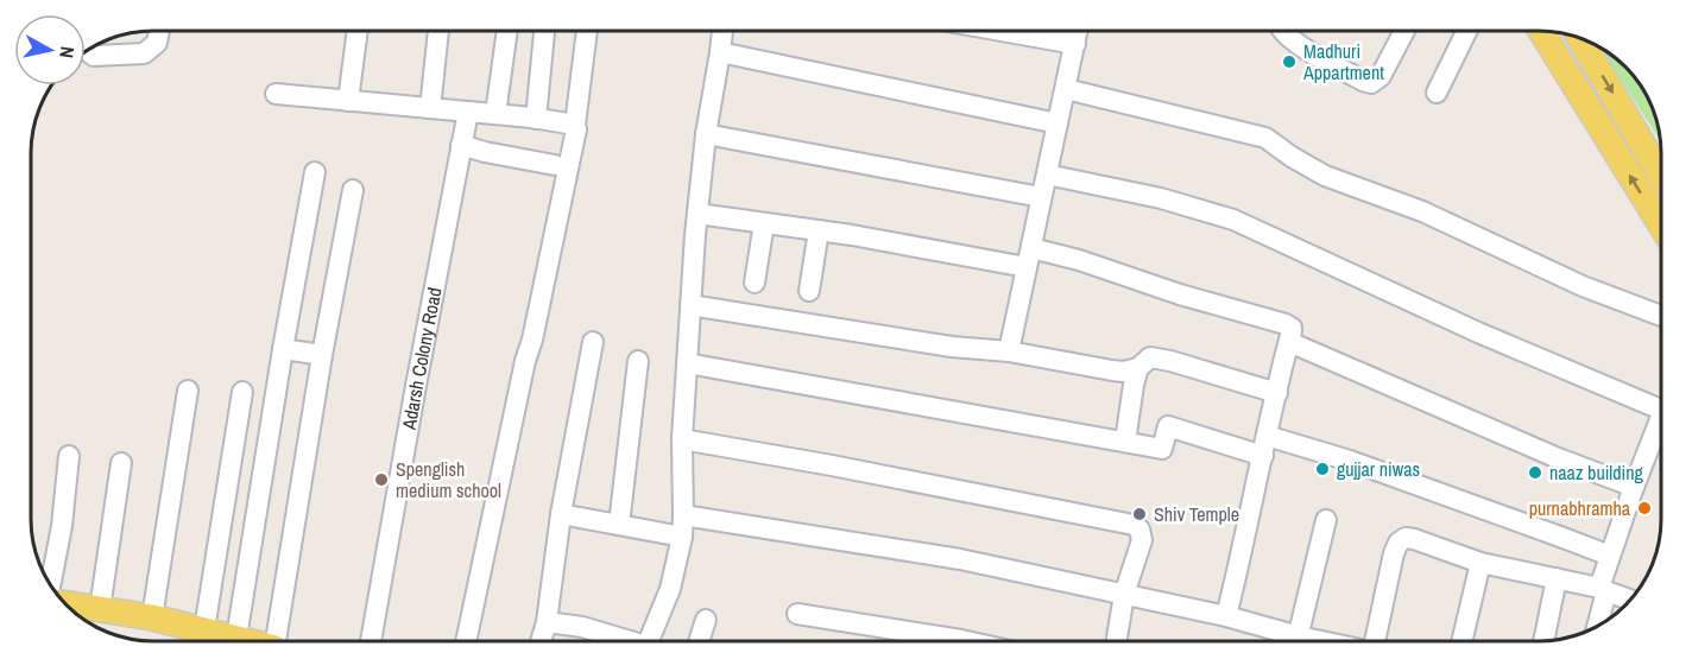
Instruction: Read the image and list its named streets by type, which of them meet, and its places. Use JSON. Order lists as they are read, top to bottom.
{
  "streets": {
    "street": ["Adarsh Colony Road"]
  },
  "places": [
    "Madhuri Appartment",
    "gujjar niwas",
    "naaz building",
    "Spenglish medium school",
    "purnabhramha",
    "Shiv Temple"
  ],
  "north": "right"
}
